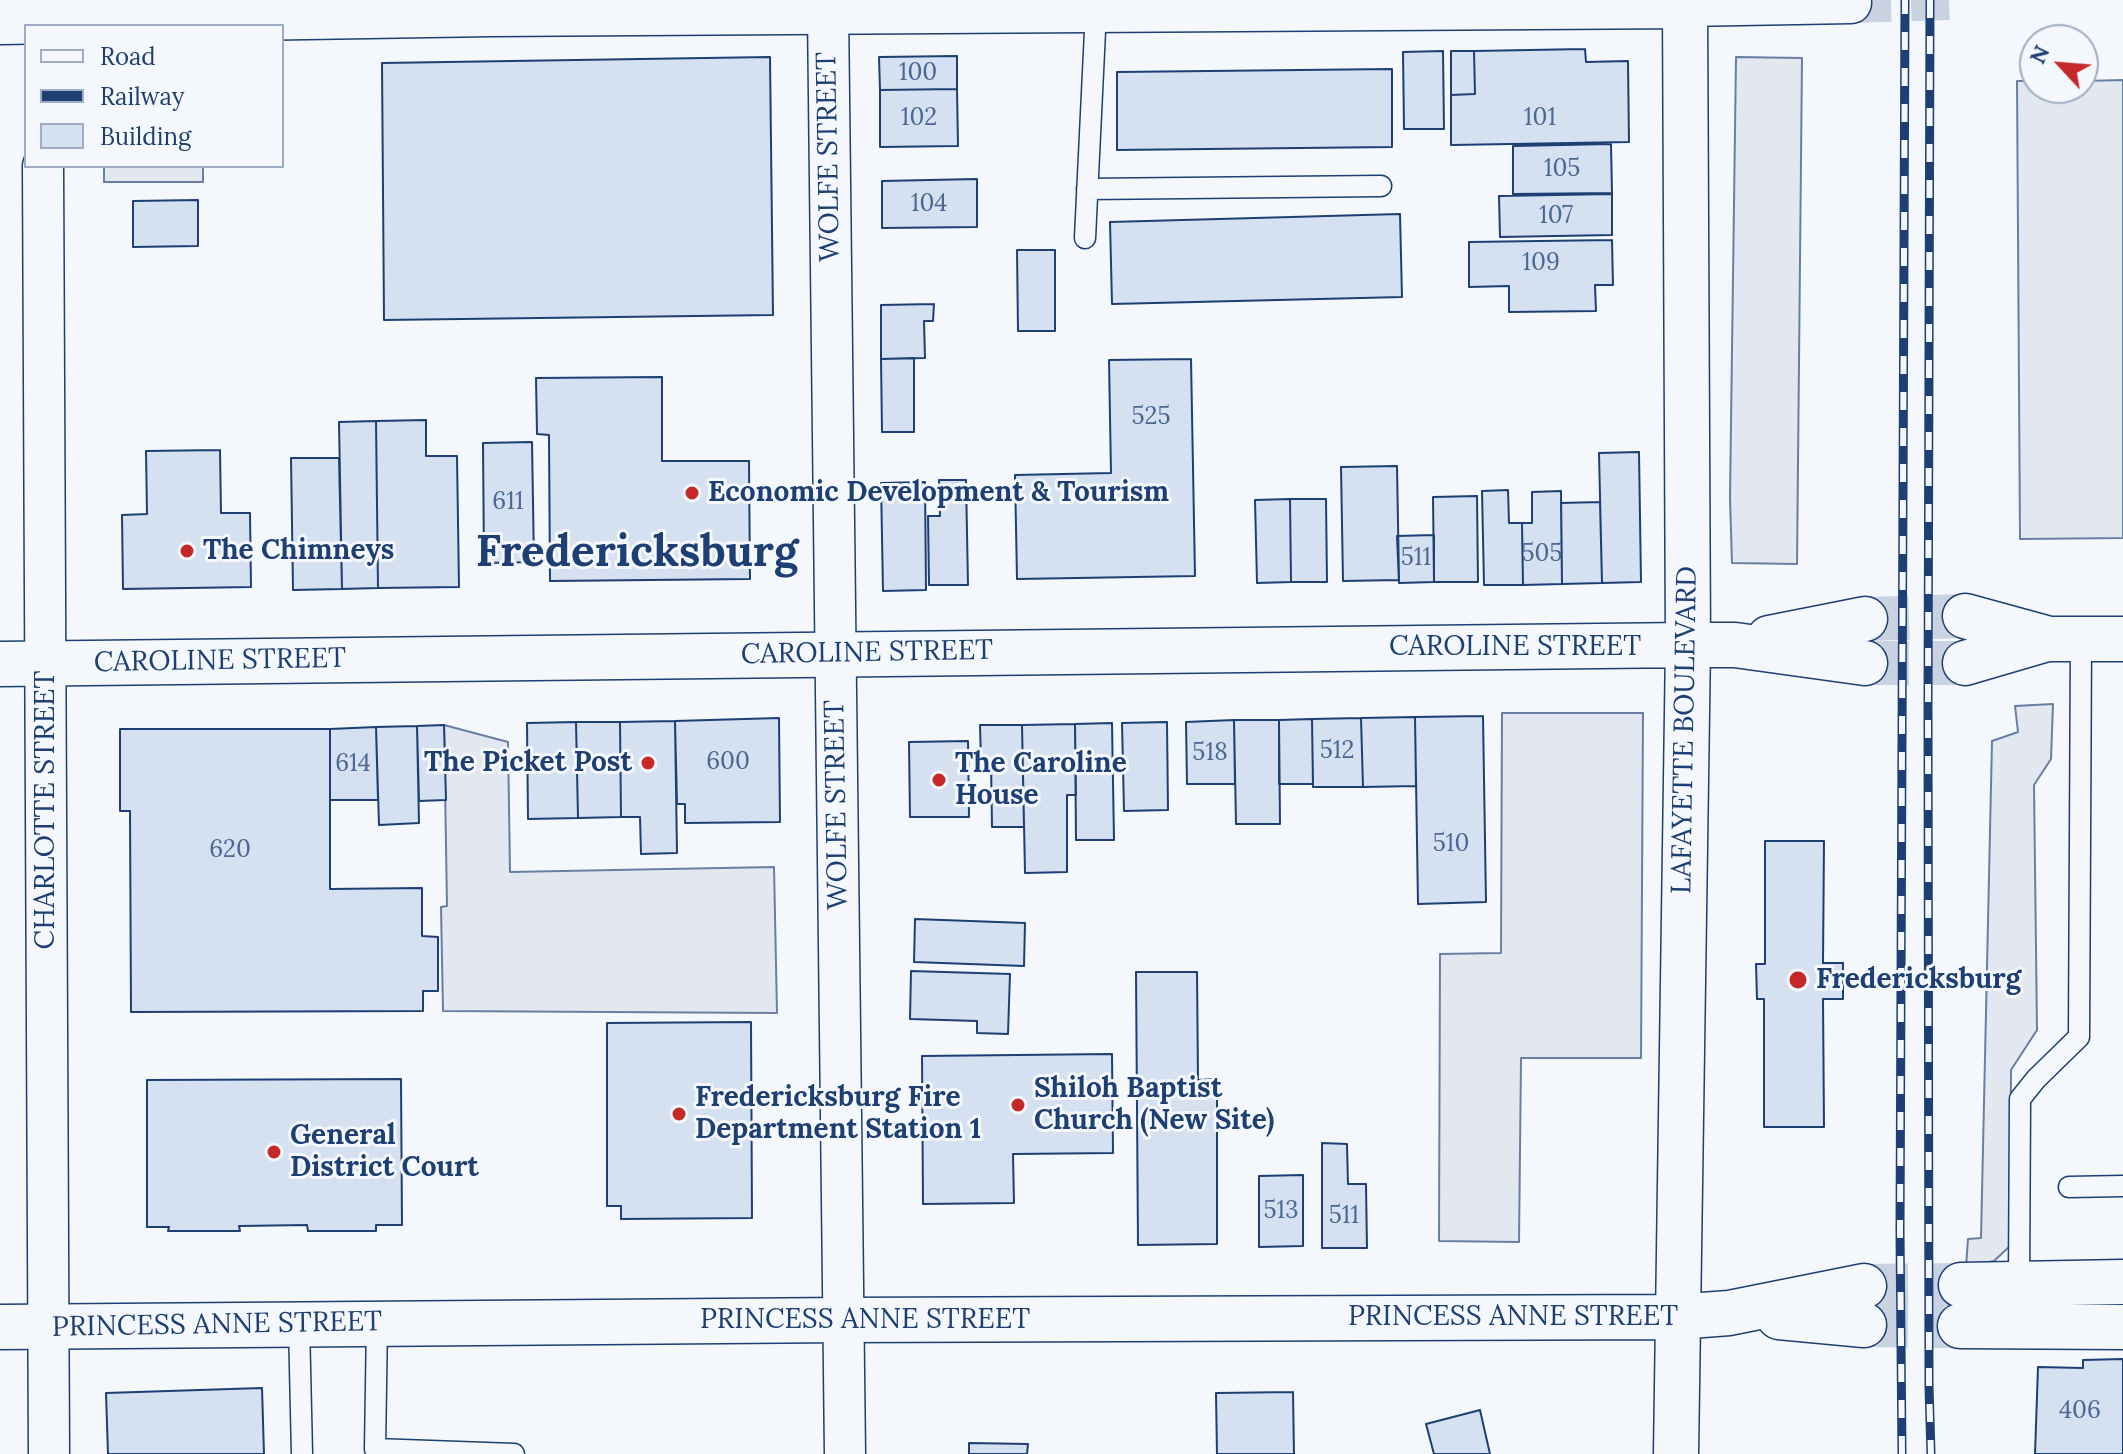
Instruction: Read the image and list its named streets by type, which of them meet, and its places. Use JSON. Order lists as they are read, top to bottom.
{
  "streets": {
    "main road": ["CAROLINE STREET", "LAFAYETTE BOULEVARD", "PRINCESS ANNE STREET"],
    "street": ["WOLFE STREET", "CHARLOTTE STREET"]
  },
  "crossings": [
    ["WOLFE STREET", "CAROLINE STREET"],
    ["WOLFE STREET", "PRINCESS ANNE STREET"],
    ["CAROLINE STREET", "LAFAYETTE BOULEVARD"],
    ["CAROLINE STREET", "CHARLOTTE STREET"],
    ["LAFAYETTE BOULEVARD", "PRINCESS ANNE STREET"],
    ["CHARLOTTE STREET", "PRINCESS ANNE STREET"]
  ],
  "districts": ["Fredericksburg"],
  "places": [
    "Economic Development & Tourism",
    "The Chimneys",
    "The Picket Post",
    "The Caroline House",
    "Fredericksburg",
    "Shiloh Baptist Church (New Site)",
    "Fredericksburg Fire Department Station 1",
    "General District Court"
  ],
  "house_numbers": [
    "100",
    "102",
    "101",
    "105",
    "104",
    "107",
    "109",
    "525",
    "611",
    "505",
    "511",
    "512",
    "518",
    "600",
    "614",
    "510",
    "620",
    "513",
    "511",
    "406"
  ],
  "legend": ["Road", "Railway", "Building"],
  "north": "top left"
}
